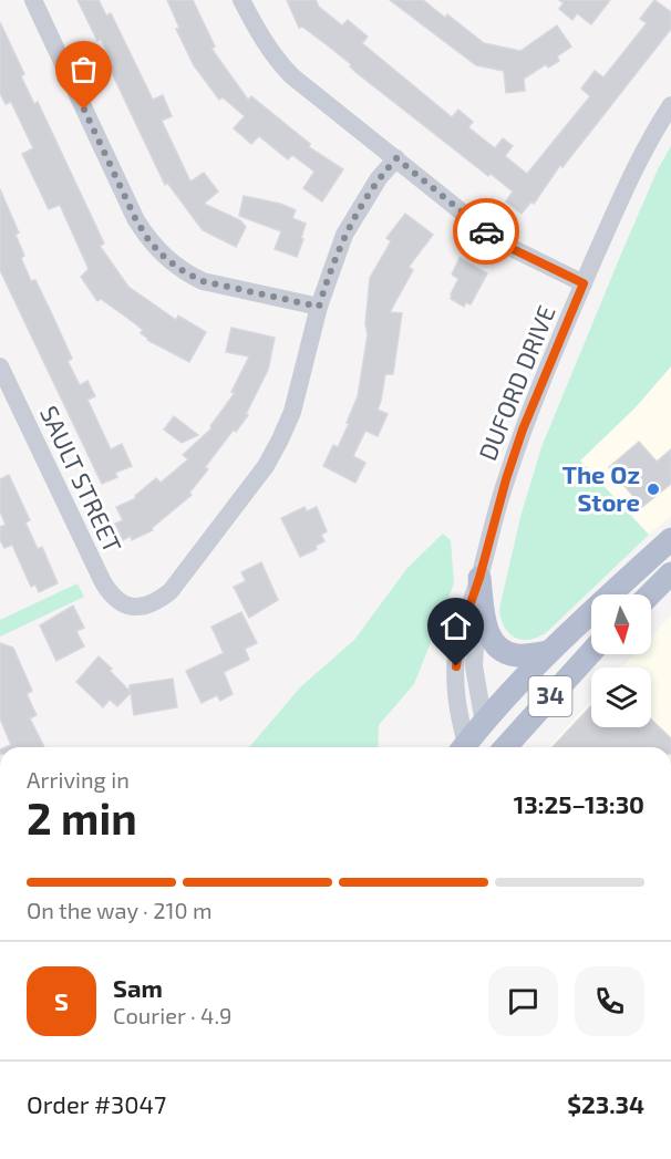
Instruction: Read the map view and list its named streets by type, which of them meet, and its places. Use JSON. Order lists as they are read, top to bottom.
{
  "streets": {
    "main road": ["34"],
    "street": ["DUFORD DRIVE", "SAULT STREET"]
  },
  "crossings": [
    ["DUFORD DRIVE", "34"]
  ],
  "places": ["The Oz Store"],
  "north": "bottom",
  "page": {
    "heading": ["2 min", "Arriving in", "13:25–13:30"],
    "panel": [
      "Sam",
      "Courier · 4.9",
      "Order #3047",
      "$23.34"
    ],
    "bar": "On the way · 210 m",
    "round": "S"
  }
}
